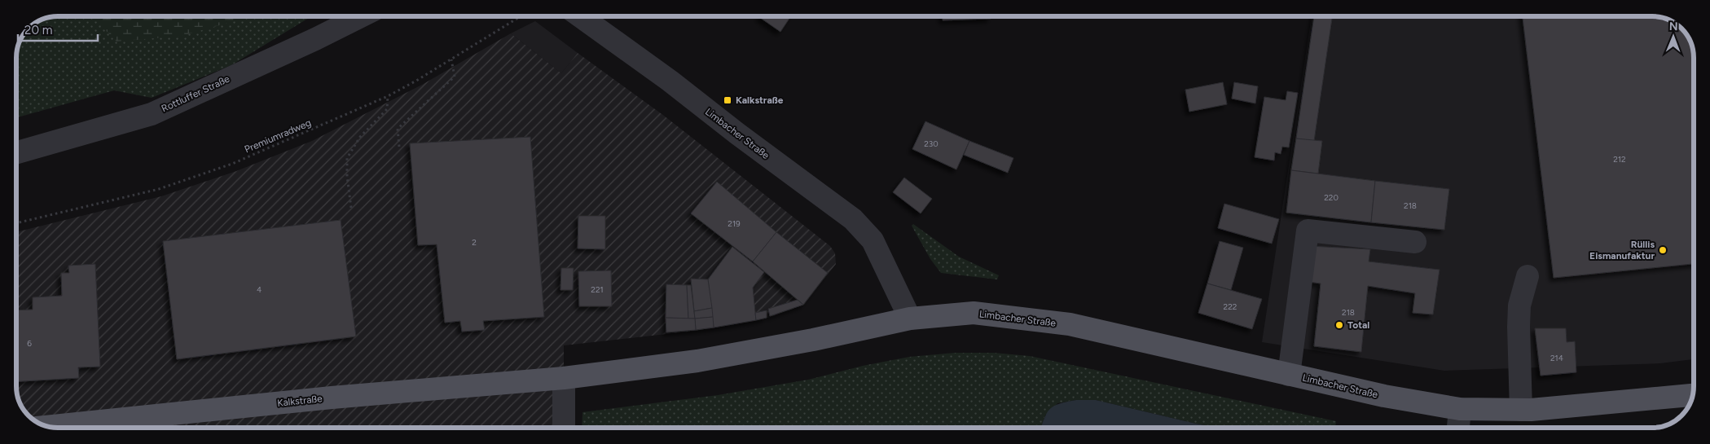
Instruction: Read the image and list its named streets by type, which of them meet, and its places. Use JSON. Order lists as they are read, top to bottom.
{
  "streets": {
    "main road": ["Limbacher Straße", "Kalkstraße"],
    "street": ["Rottluffer Straße"],
    "path": ["Premiumradweg"]
  },
  "crossings": [
    ["Limbacher Straße", "Kalkstraße"]
  ],
  "places": {
    "transit": ["Kalkstraße"],
    "other": ["Rüllis Eismanufaktur", "Total"]
  },
  "house_numbers": [
    "230",
    "212",
    "220",
    "218",
    "219",
    "2",
    "4",
    "221",
    "222",
    "218",
    "6",
    "214"
  ],
  "scale_bar": "20 m",
  "north": "top"
}
